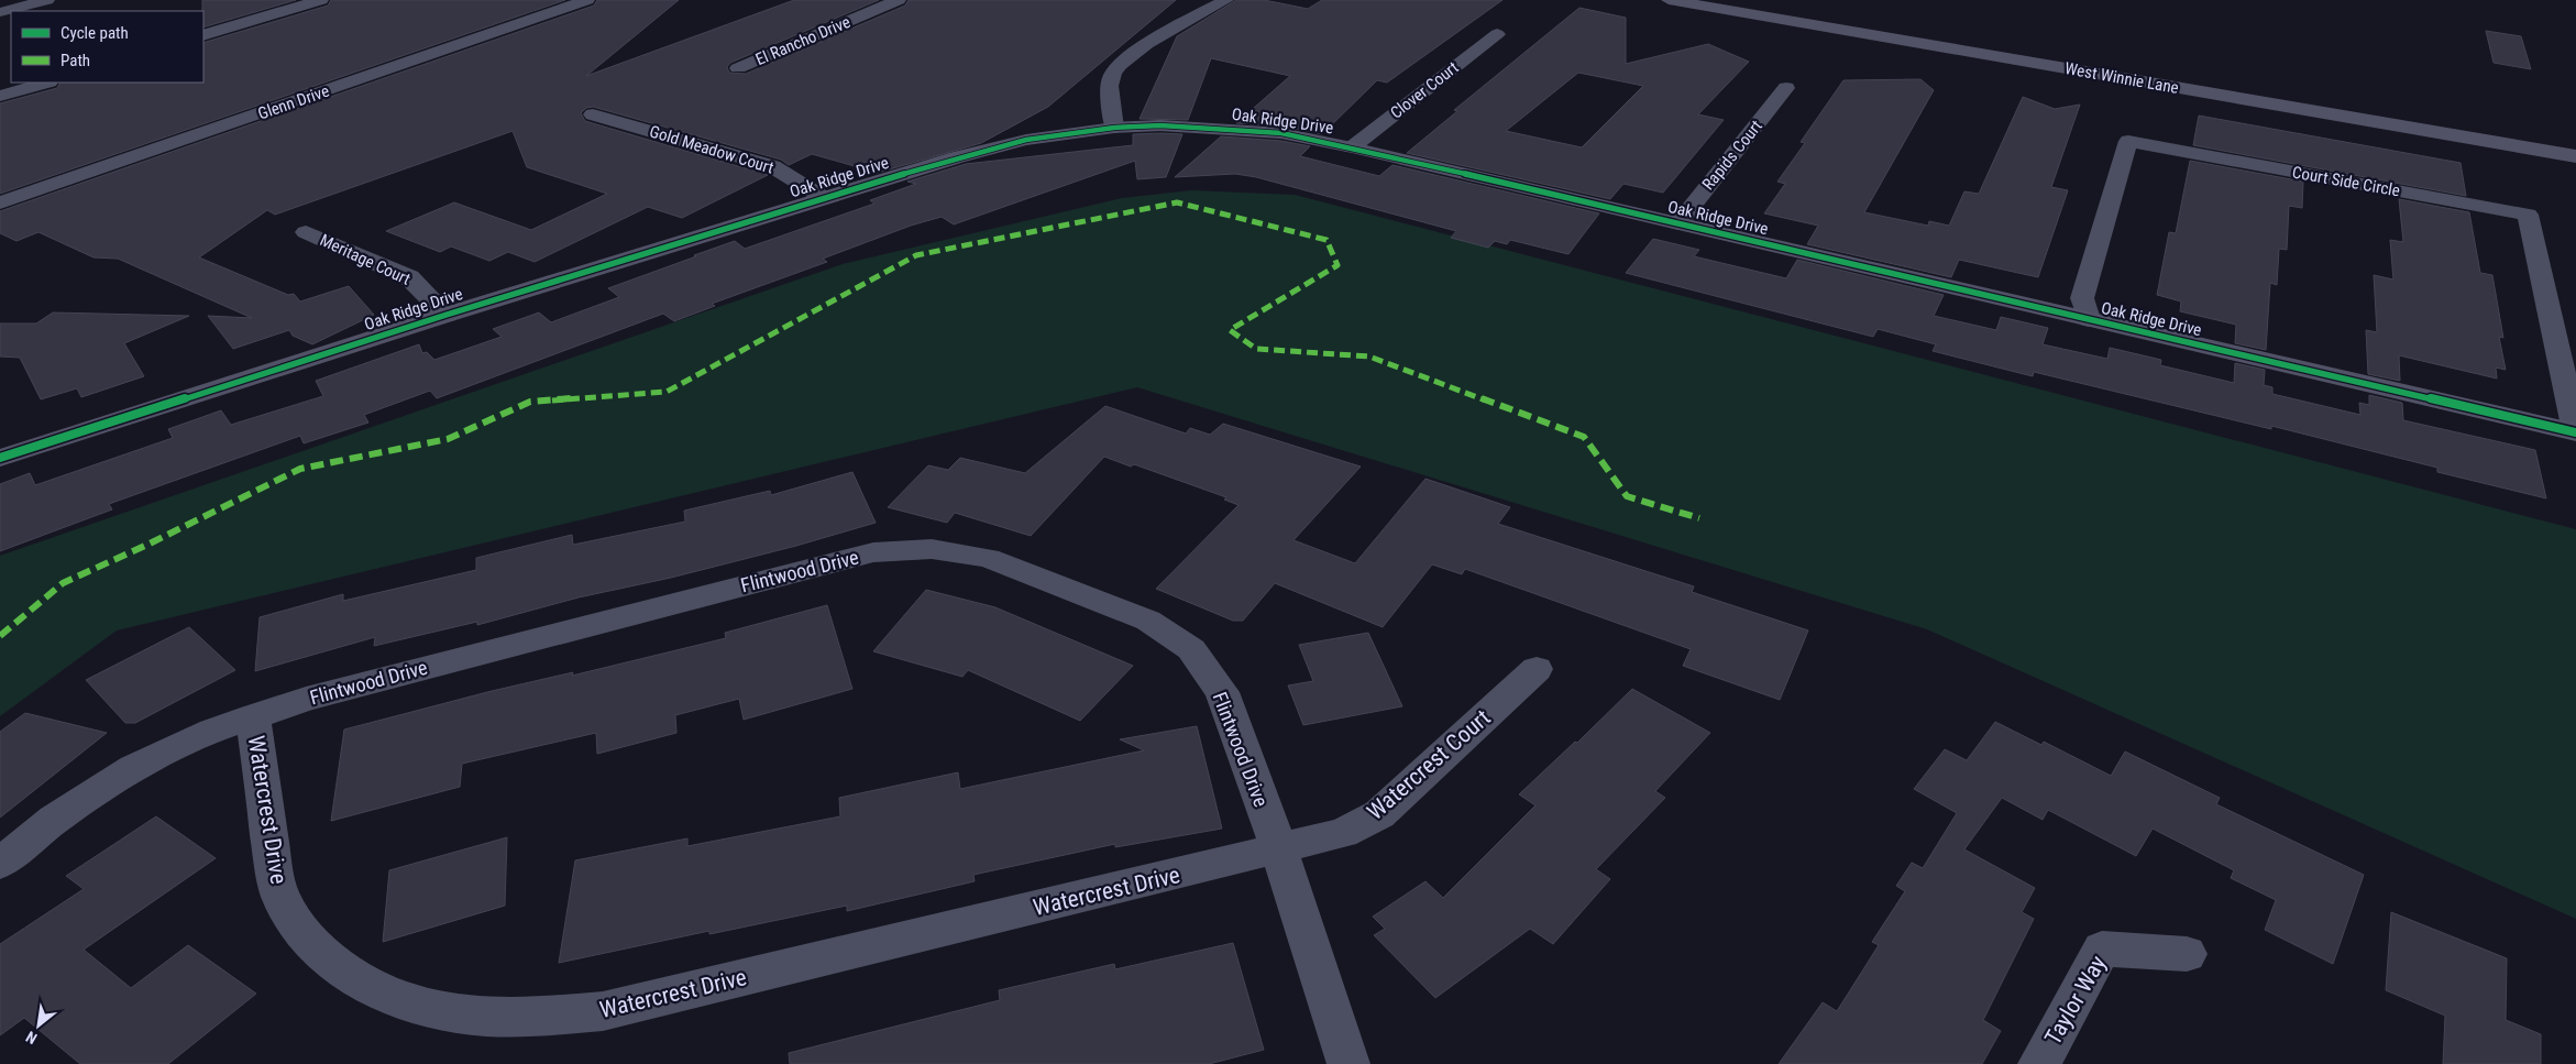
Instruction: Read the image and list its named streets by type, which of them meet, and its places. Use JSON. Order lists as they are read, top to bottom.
{
  "streets": {
    "street": [
      "El Rancho Drive",
      "West Winnie Lane",
      "Clover Court",
      "Glenn Drive",
      "Oak Ridge Drive",
      "Gold Meadow Court",
      "Rapids Court",
      "Court Side Circle",
      "Meritage Court",
      "Flintwood Drive",
      "Watercrest Court",
      "Watercrest Drive",
      "Taylor Way"
    ]
  },
  "crossings": [
    ["Clover Court", "Oak Ridge Drive"],
    ["Oak Ridge Drive", "Gold Meadow Court"],
    ["Oak Ridge Drive", "Rapids Court"],
    ["Oak Ridge Drive", "Court Side Circle"],
    ["Oak Ridge Drive", "Meritage Court"],
    ["Flintwood Drive", "Watercrest Court"],
    ["Flintwood Drive", "Watercrest Drive"],
    ["Watercrest Court", "Watercrest Drive"]
  ],
  "legend": ["Cycle path", "Path"],
  "north": "bottom left"
}
